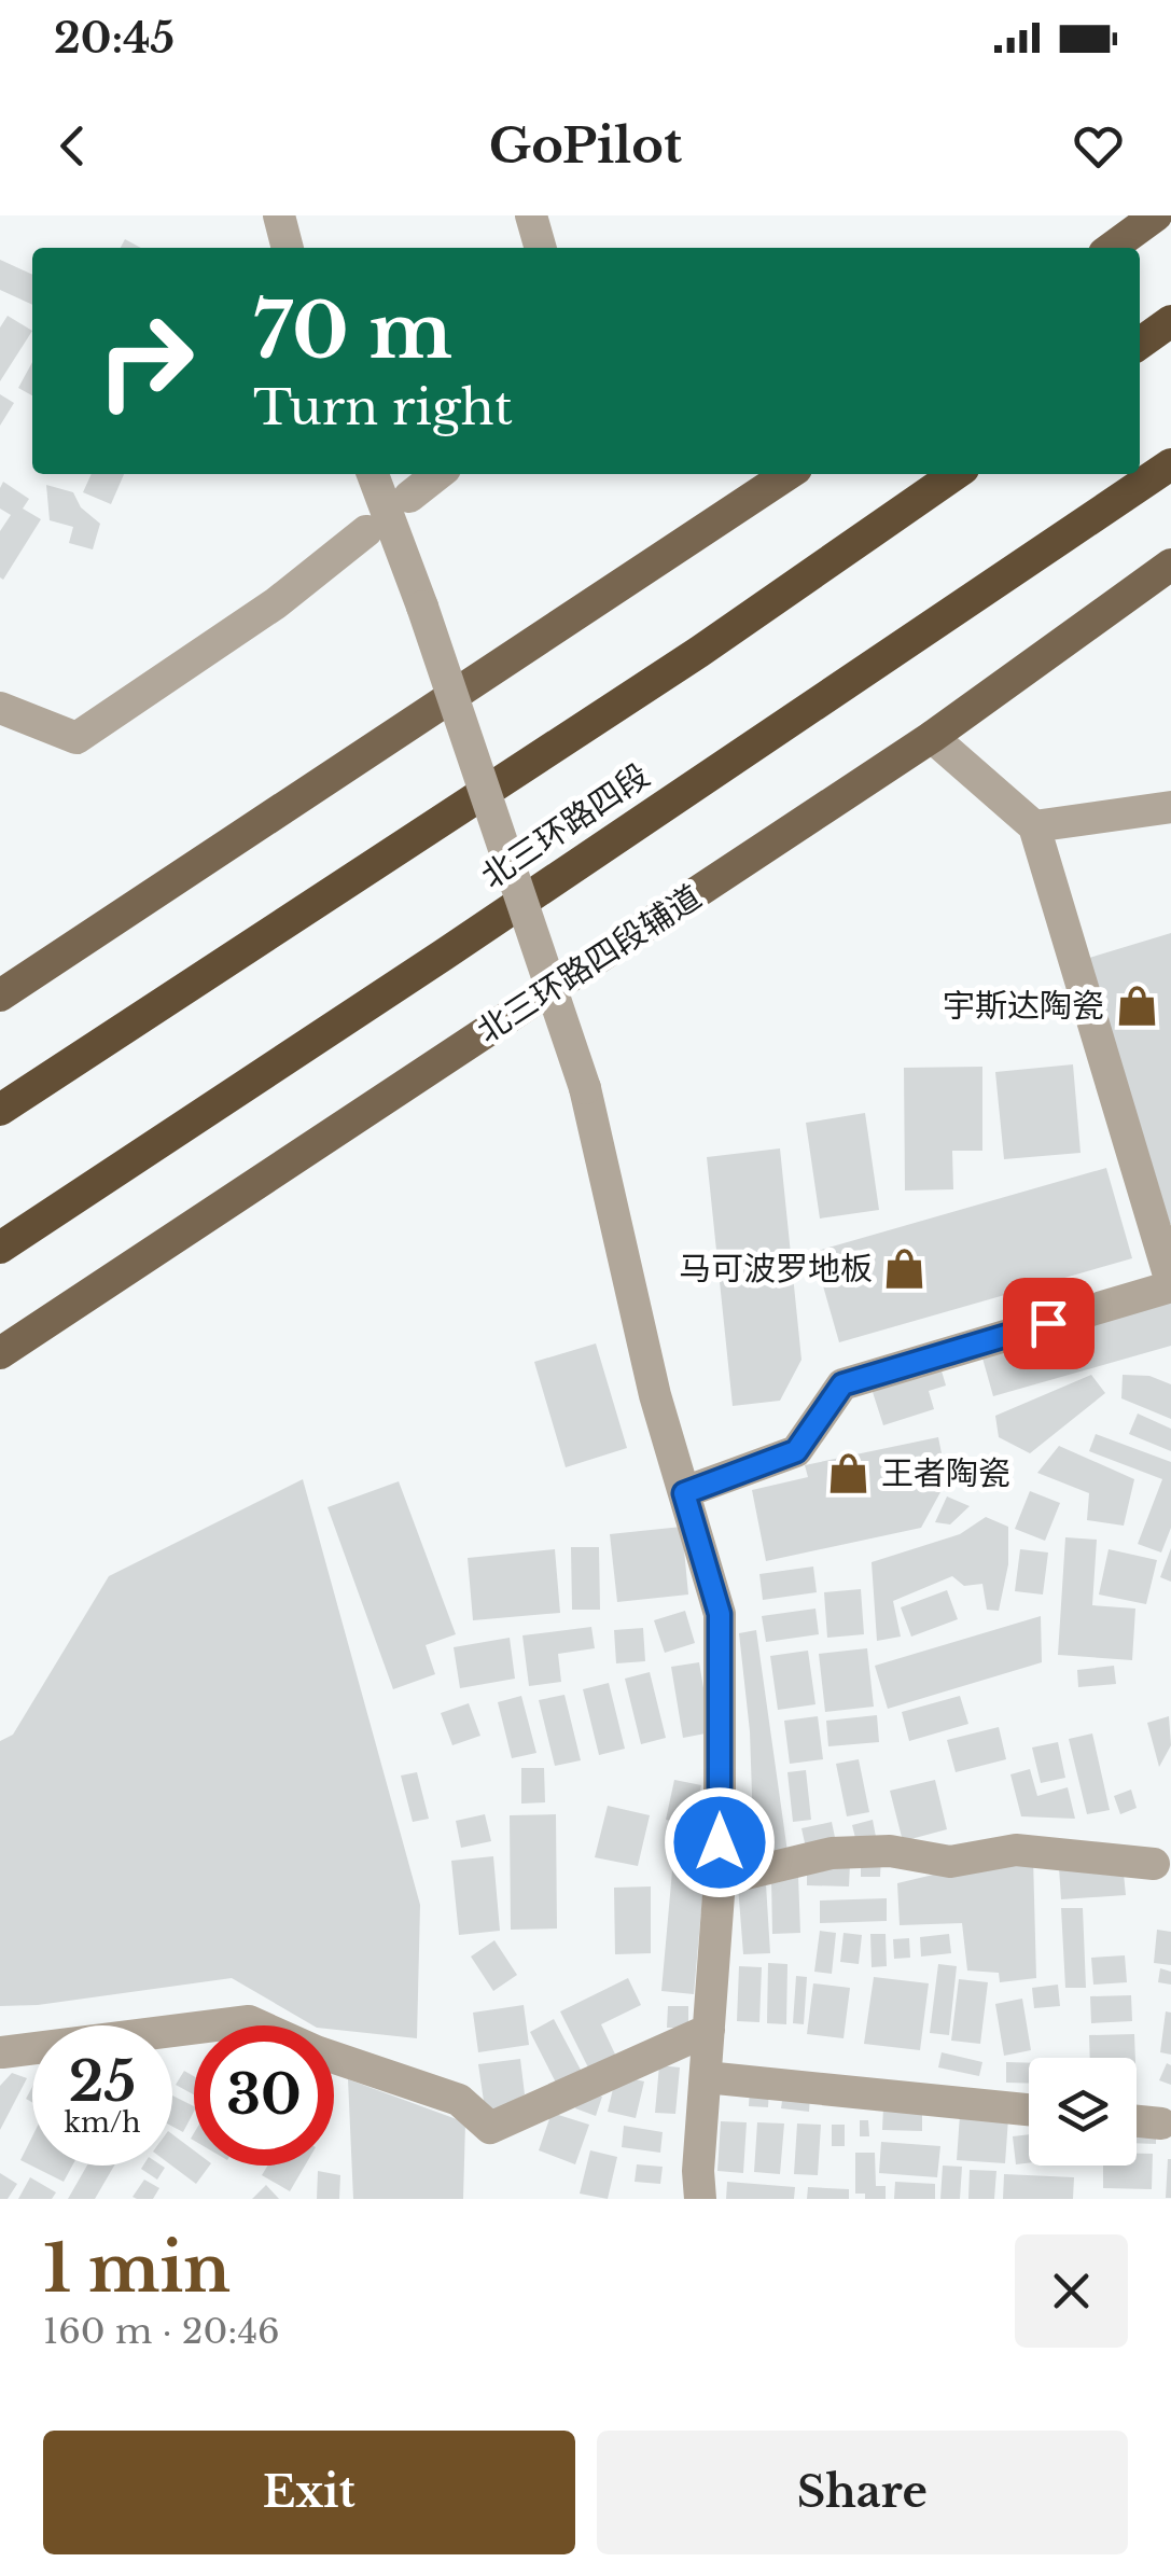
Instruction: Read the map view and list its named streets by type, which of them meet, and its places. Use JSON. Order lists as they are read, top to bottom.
{
  "streets": {
    "highway": ["北三环路四段"],
    "main road": ["北三环路四段辅道"]
  },
  "places": {
    "shop": ["宇斯达陶瓷", "马可波罗地板", "王者陶瓷"]
  },
  "page": {
    "status": "20:45",
    "header": "GoPilot",
    "turn": ["70 m", "Turn right"],
    "speed": "25 km/h",
    "limit": "30",
    "heading": ["1 min", "160 m · 20:46"],
    "buttons": ["Exit", "Share"]
  }
}
